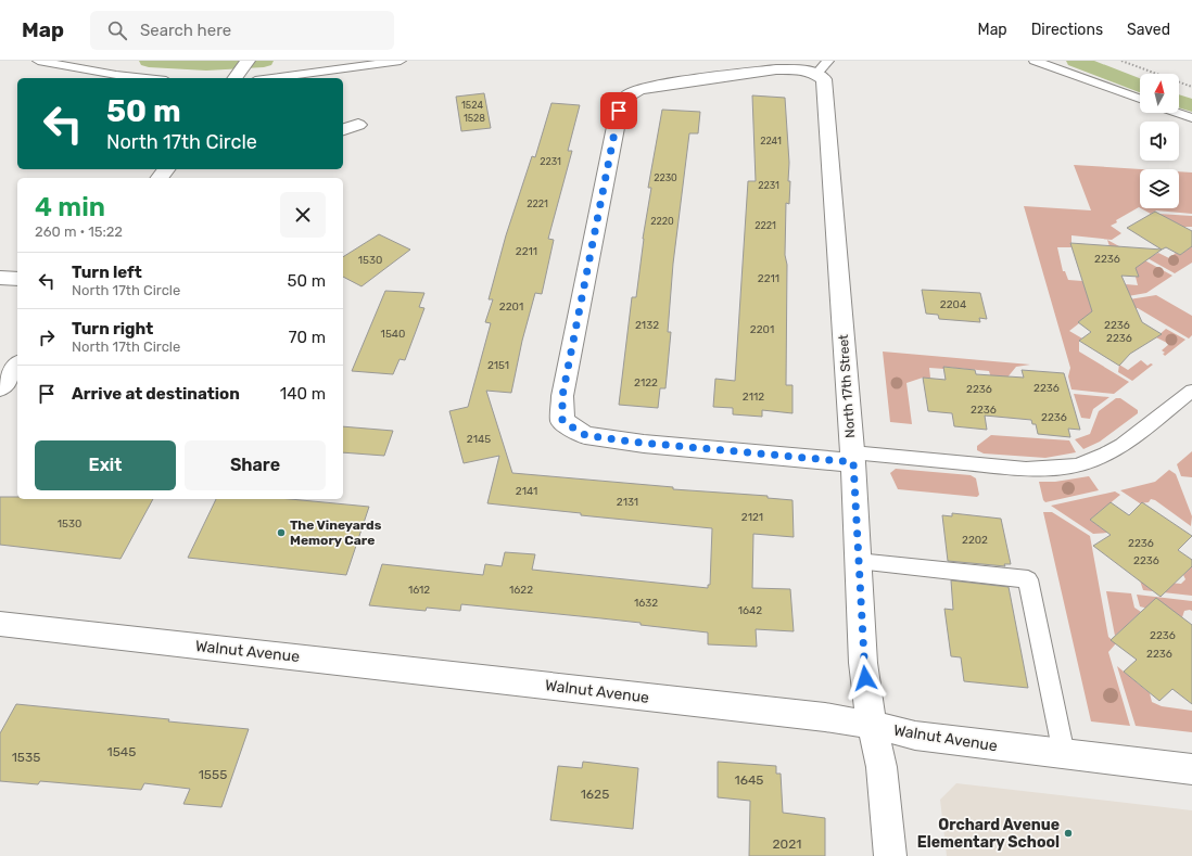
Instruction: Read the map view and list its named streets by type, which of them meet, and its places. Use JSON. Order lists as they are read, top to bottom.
{
  "streets": {
    "street": ["North 17th Street", "Walnut Avenue"]
  },
  "crossings": [
    ["North 17th Street", "Walnut Avenue"]
  ],
  "places": ["The Vineyards Memory Care", "Orchard Avenue Elementary School"],
  "house_numbers": [
    "1524",
    "1528",
    "2241",
    "2231",
    "2230",
    "2231",
    "2221",
    "2220",
    "2221",
    "2211",
    "2236",
    "1530",
    "2211",
    "2204",
    "2201",
    "2132",
    "2236",
    "2201",
    "1540",
    "2236",
    "2151",
    "2122",
    "2236",
    "2236",
    "2112",
    "2236",
    "2236",
    "2145",
    "2141",
    "2131",
    "2121",
    "1530",
    "2202",
    "2236",
    "2236",
    "1612",
    "1622",
    "1632",
    "1642",
    "2236",
    "2236",
    "1545",
    "1535",
    "1555",
    "1645",
    "1625",
    "2021"
  ],
  "north": "top",
  "page": {
    "header": "Map",
    "search": "Search here",
    "nav": ["Map", "Directions", "Saved"],
    "turn": ["50 m", "North 17th Circle"],
    "heading": ["4 min", "260 m · 15:22"],
    "list": [
      {
        "name": "Turn left",
        "note": "North 17th Circle",
        "value": "50 m"
      },
      {
        "name": "Turn right",
        "note": "North 17th Circle",
        "value": "70 m"
      },
      {
        "name": "Arrive at destination",
        "value": "140 m"
      }
    ],
    "buttons": ["Exit", "Share"]
  }
}
